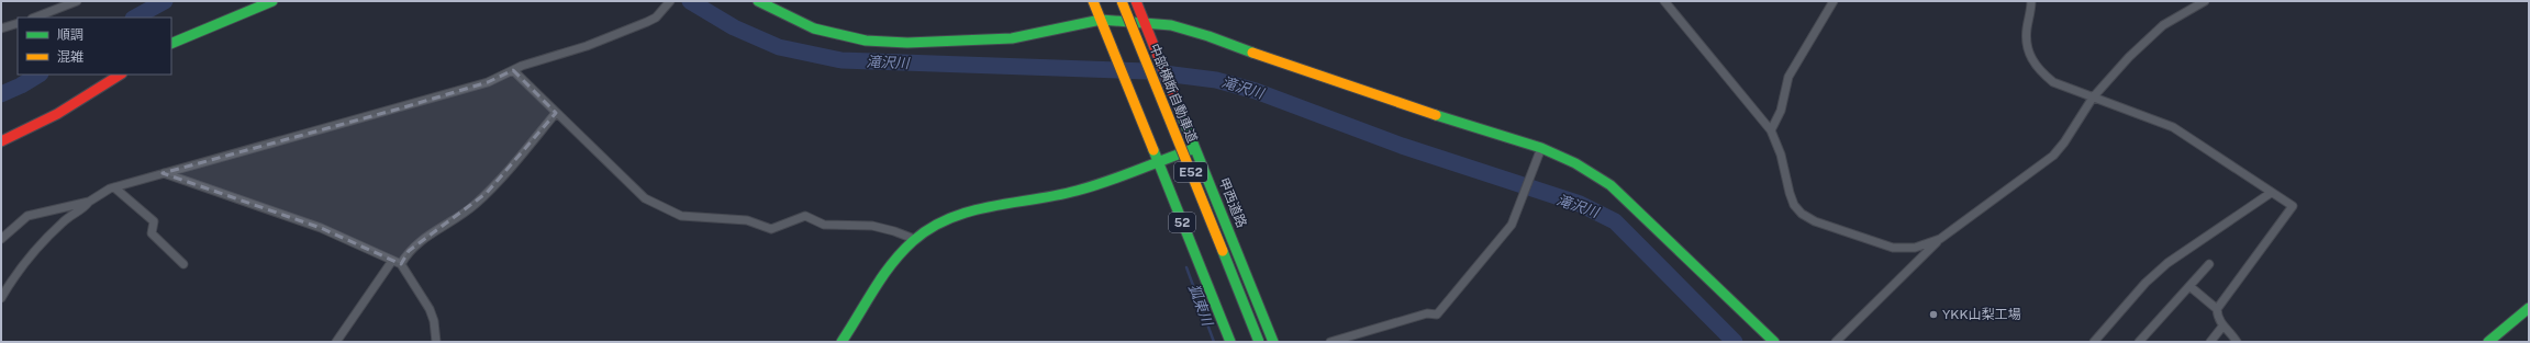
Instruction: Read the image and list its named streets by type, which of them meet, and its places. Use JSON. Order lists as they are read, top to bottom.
{
  "streets": {
    "main road": [
      "中部横断自動車道",
      "E52",
      "甲西道路",
      "52"
    ]
  },
  "water": ["滝沢川", "狐東川"],
  "places": ["YKK山梨工場"],
  "legend": ["順調", "混雑"]
}
